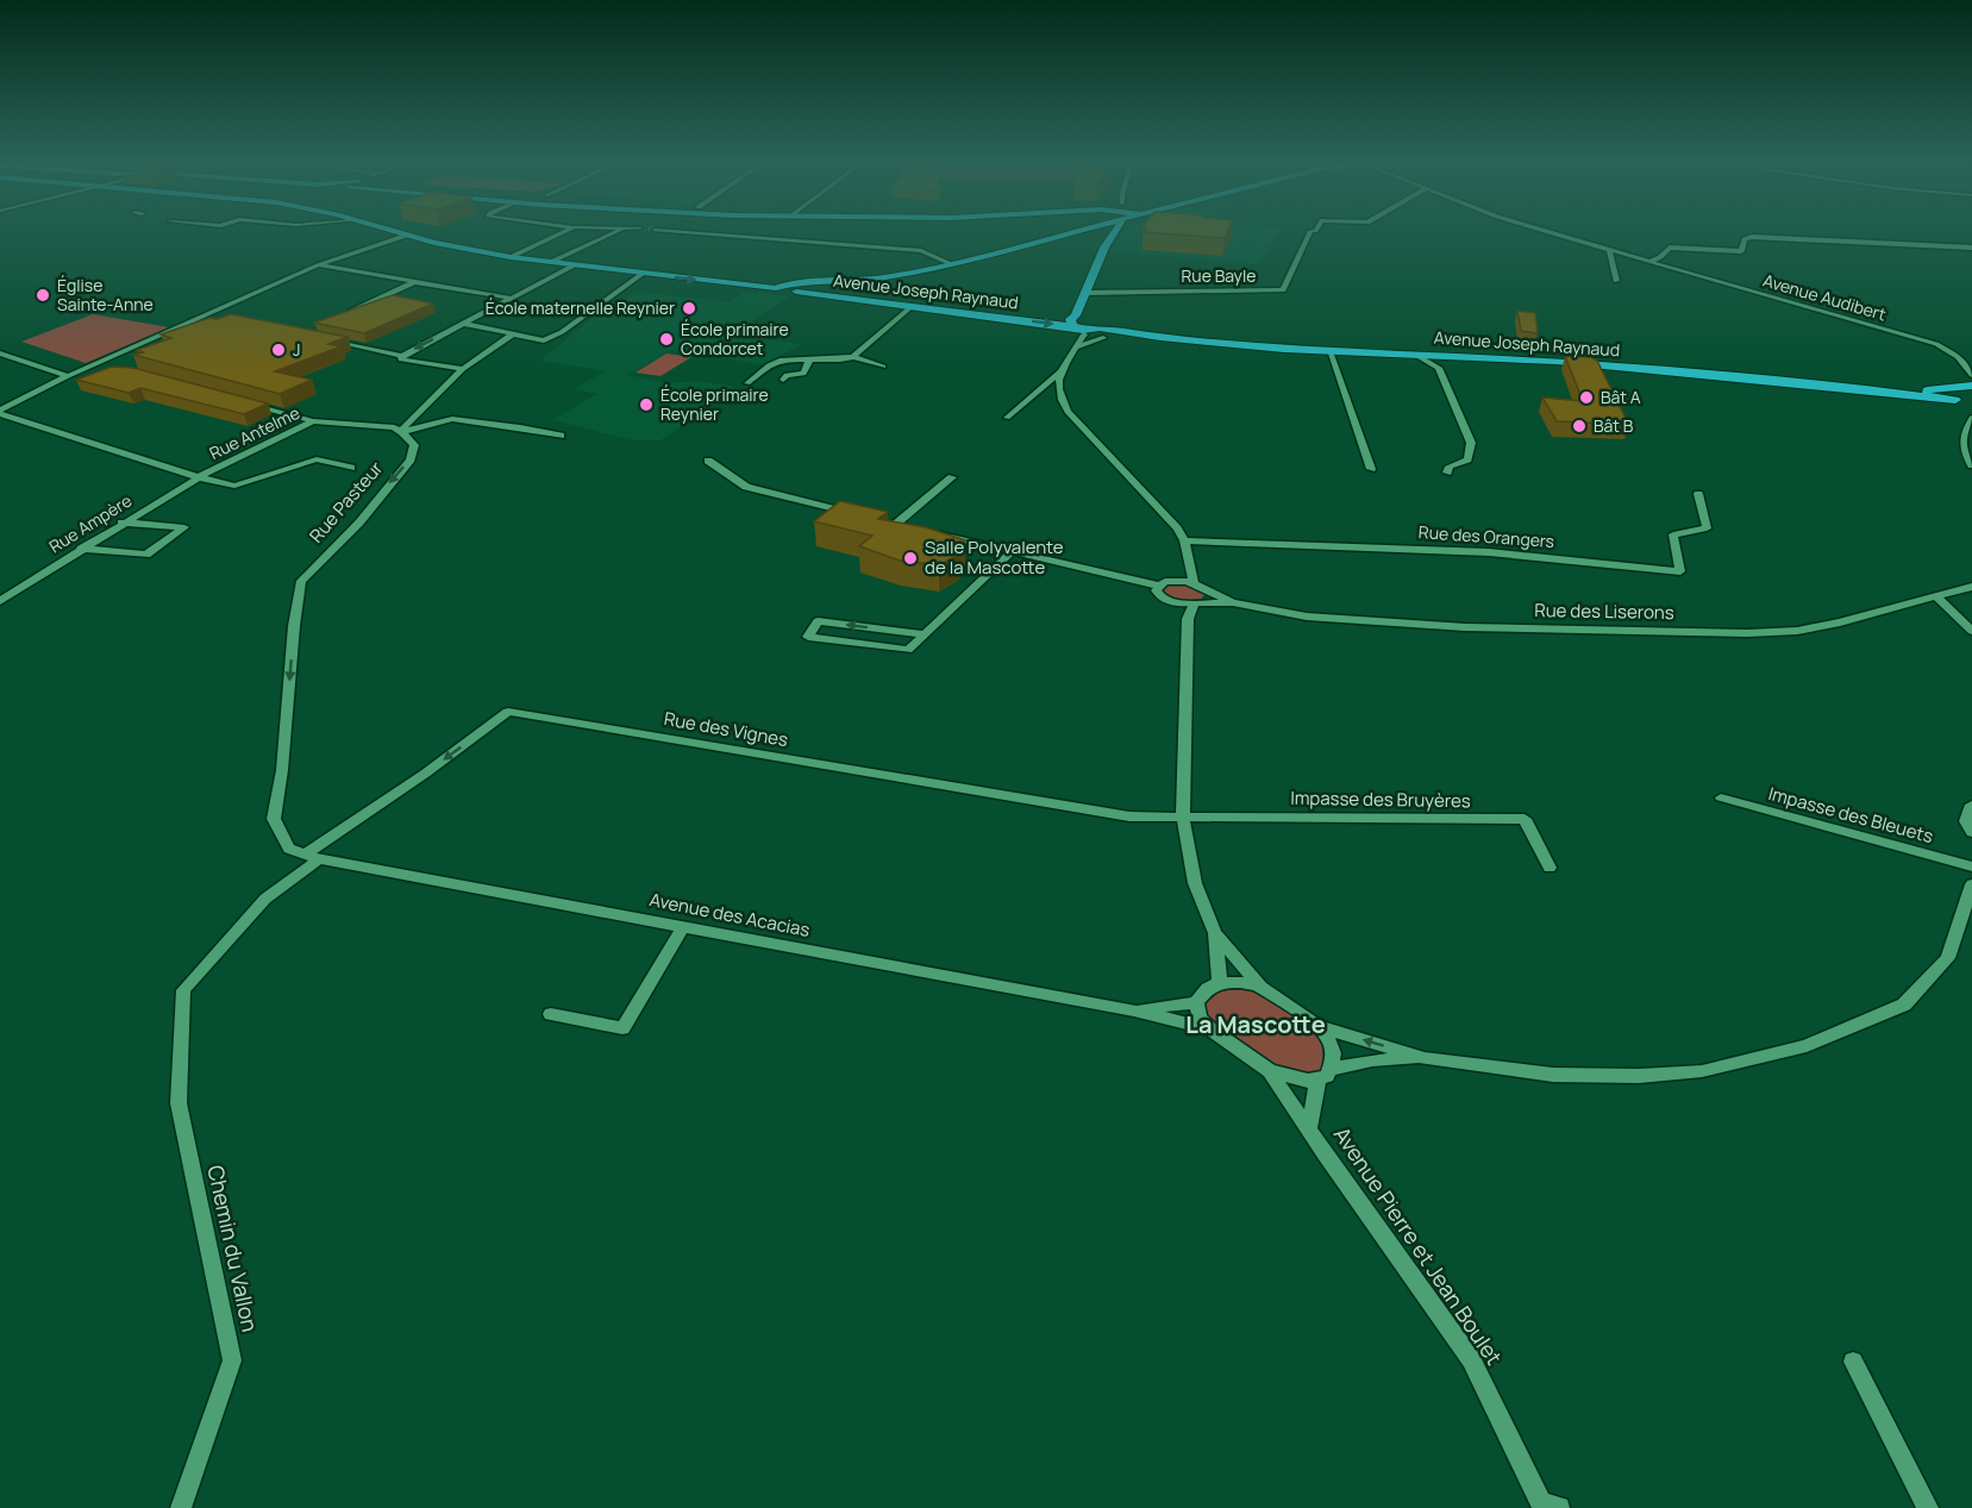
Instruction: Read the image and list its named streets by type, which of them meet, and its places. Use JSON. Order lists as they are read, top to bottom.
{
  "streets": {
    "main road": ["Avenue Joseph Raynaud"],
    "street": [
      "Rue Bayle",
      "Avenue Audibert",
      "Rue Antelme",
      "Rue Pasteur",
      "Rue Ampère",
      "Rue des Orangers",
      "Rue des Liserons",
      "Rue des Vignes",
      "Impasse des Bruyères",
      "Impasse des Bleuets",
      "Avenue des Acacias",
      "Avenue Pierre et Jean Boulet",
      "Chemin du Vallon"
    ]
  },
  "crossings": [
    ["Avenue Joseph Raynaud", "Avenue Audibert"],
    ["Rue Antelme", "Rue Pasteur"],
    ["Rue Antelme", "Rue Ampère"],
    ["Rue Pasteur", "Rue des Vignes"],
    ["Rue Pasteur", "Avenue des Acacias"],
    ["Rue Pasteur", "Chemin du Vallon"],
    ["Rue des Vignes", "Impasse des Bruyères"],
    ["Rue des Vignes", "Avenue des Acacias"],
    ["Rue des Vignes", "Chemin du Vallon"],
    ["Avenue des Acacias", "Chemin du Vallon"]
  ],
  "one_way": ["Rue Pasteur", "Rue des Vignes"],
  "districts": ["La Mascotte"],
  "places": [
    "Église Sainte-Anne",
    "École maternelle Reynier",
    "École primaire Condorcet",
    "J",
    "Bât A",
    "École primaire Reynier",
    "Bât B",
    "Salle Polyvalente de la Mascotte"
  ]
}
